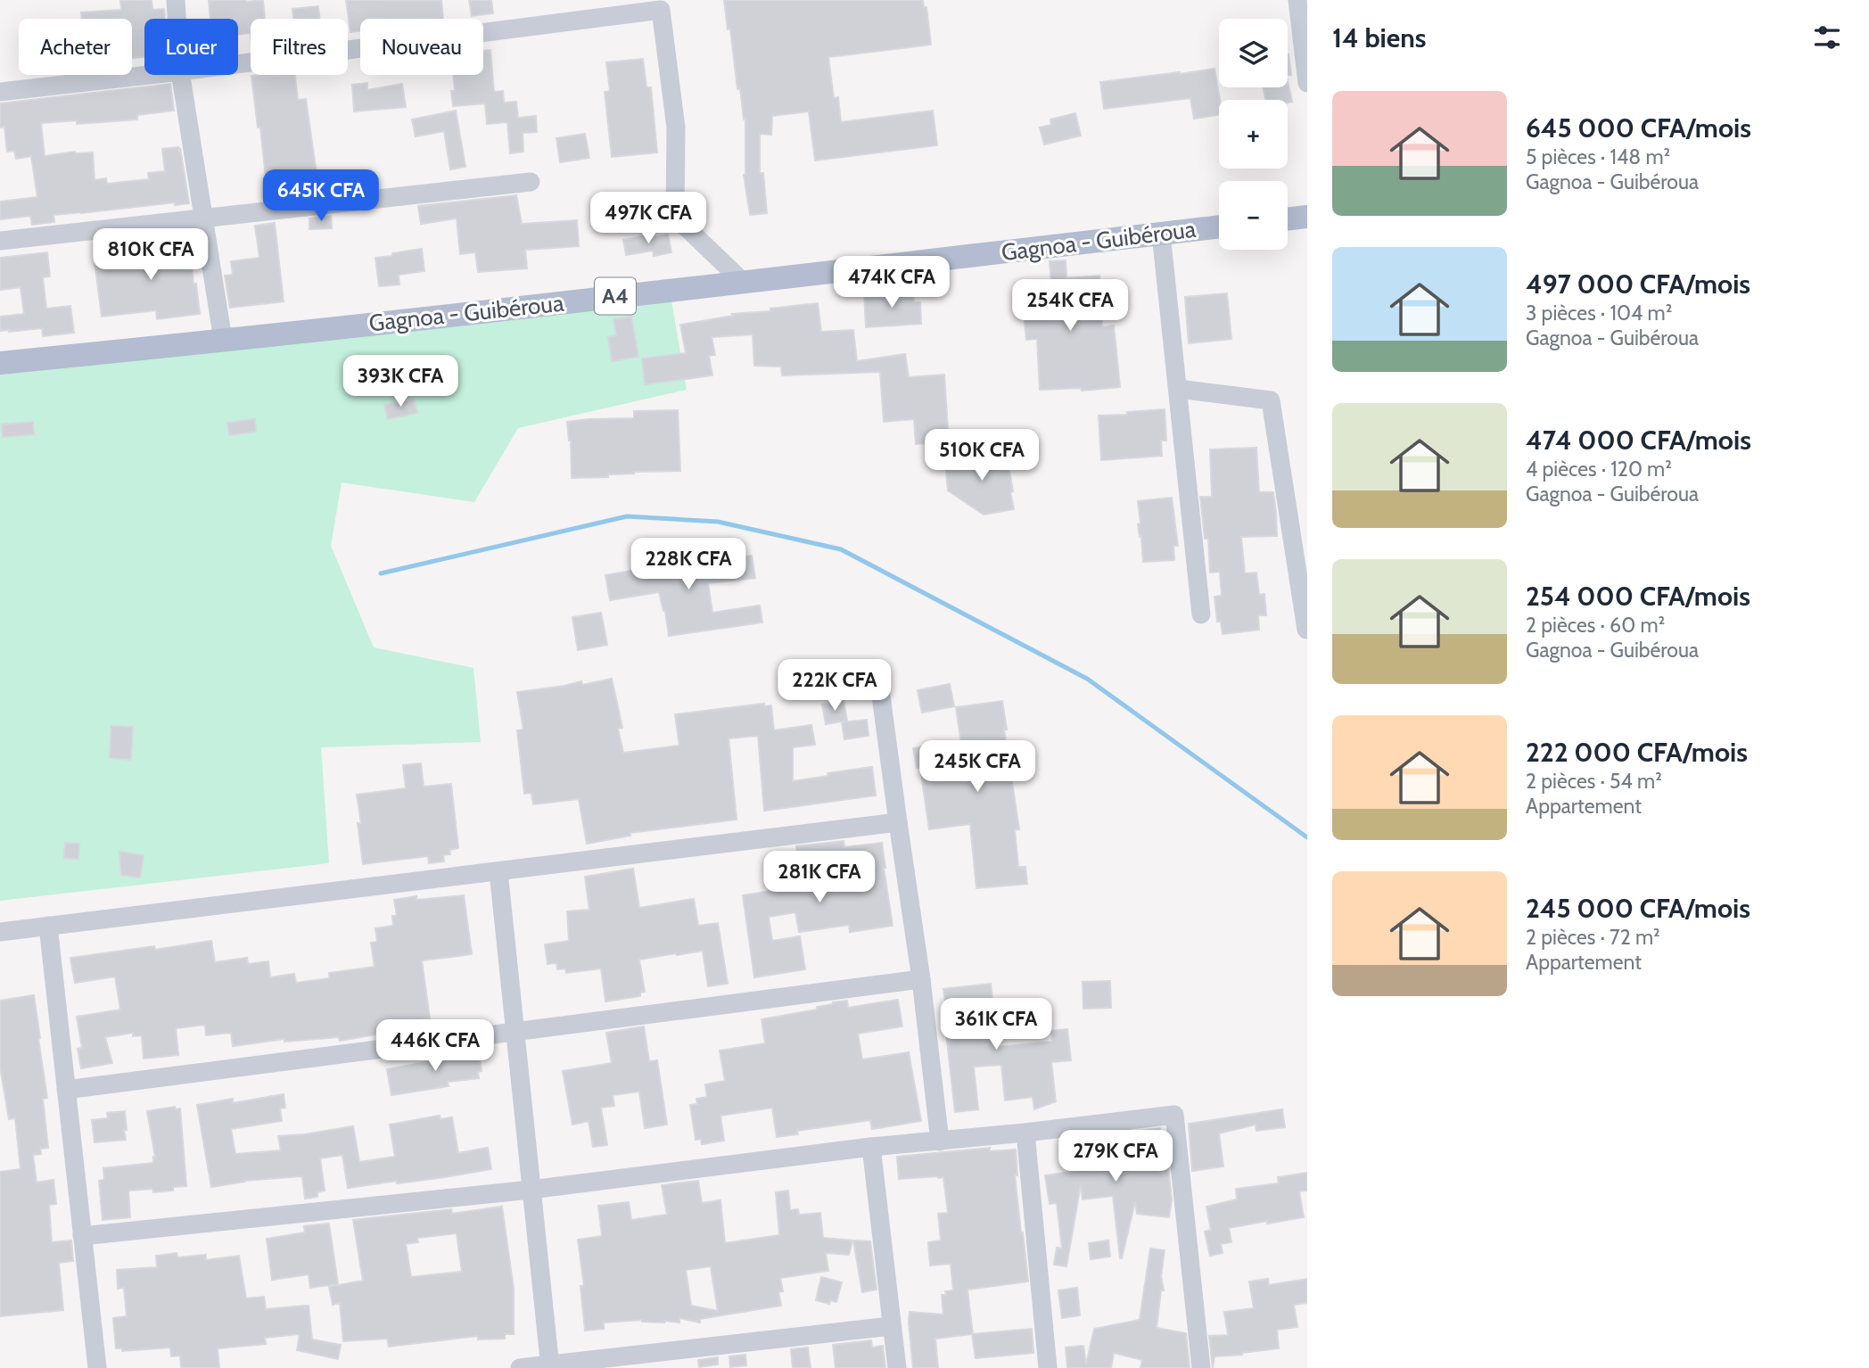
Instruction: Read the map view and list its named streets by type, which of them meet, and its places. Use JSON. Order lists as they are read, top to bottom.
{
  "streets": {
    "main road": ["Gagnoa - Guibéroua", "A4"]
  },
  "page": {
    "heading": "14 biens",
    "map_buttons": ["+", "−"],
    "chip": [
      "Acheter",
      "Louer",
      "Filtres",
      "Nouveau"
    ],
    "list": [
      {
        "name": "645 000 CFA/mois",
        "note": "5 pièces · 148 m² · Gagnoa - Guibéroua"
      },
      {
        "name": "497 000 CFA/mois",
        "note": "3 pièces · 104 m² · Gagnoa - Guibéroua"
      },
      {
        "name": "474 000 CFA/mois",
        "note": "4 pièces · 120 m² · Gagnoa - Guibéroua"
      },
      {
        "name": "254 000 CFA/mois",
        "note": "2 pièces · 60 m² · Gagnoa - Guibéroua"
      },
      {
        "name": "222 000 CFA/mois",
        "note": "2 pièces · 54 m² · Appartement"
      },
      {
        "name": "245 000 CFA/mois",
        "note": "2 pièces · 72 m² · Appartement"
      }
    ],
    "price": [
      "645K CFA",
      "497K CFA",
      "810K CFA",
      "474K CFA",
      "254K CFA",
      "393K CFA",
      "510K CFA",
      "228K CFA",
      "222K CFA",
      "245K CFA",
      "281K CFA",
      "361K CFA",
      "446K CFA",
      "279K CFA"
    ]
  }
}
